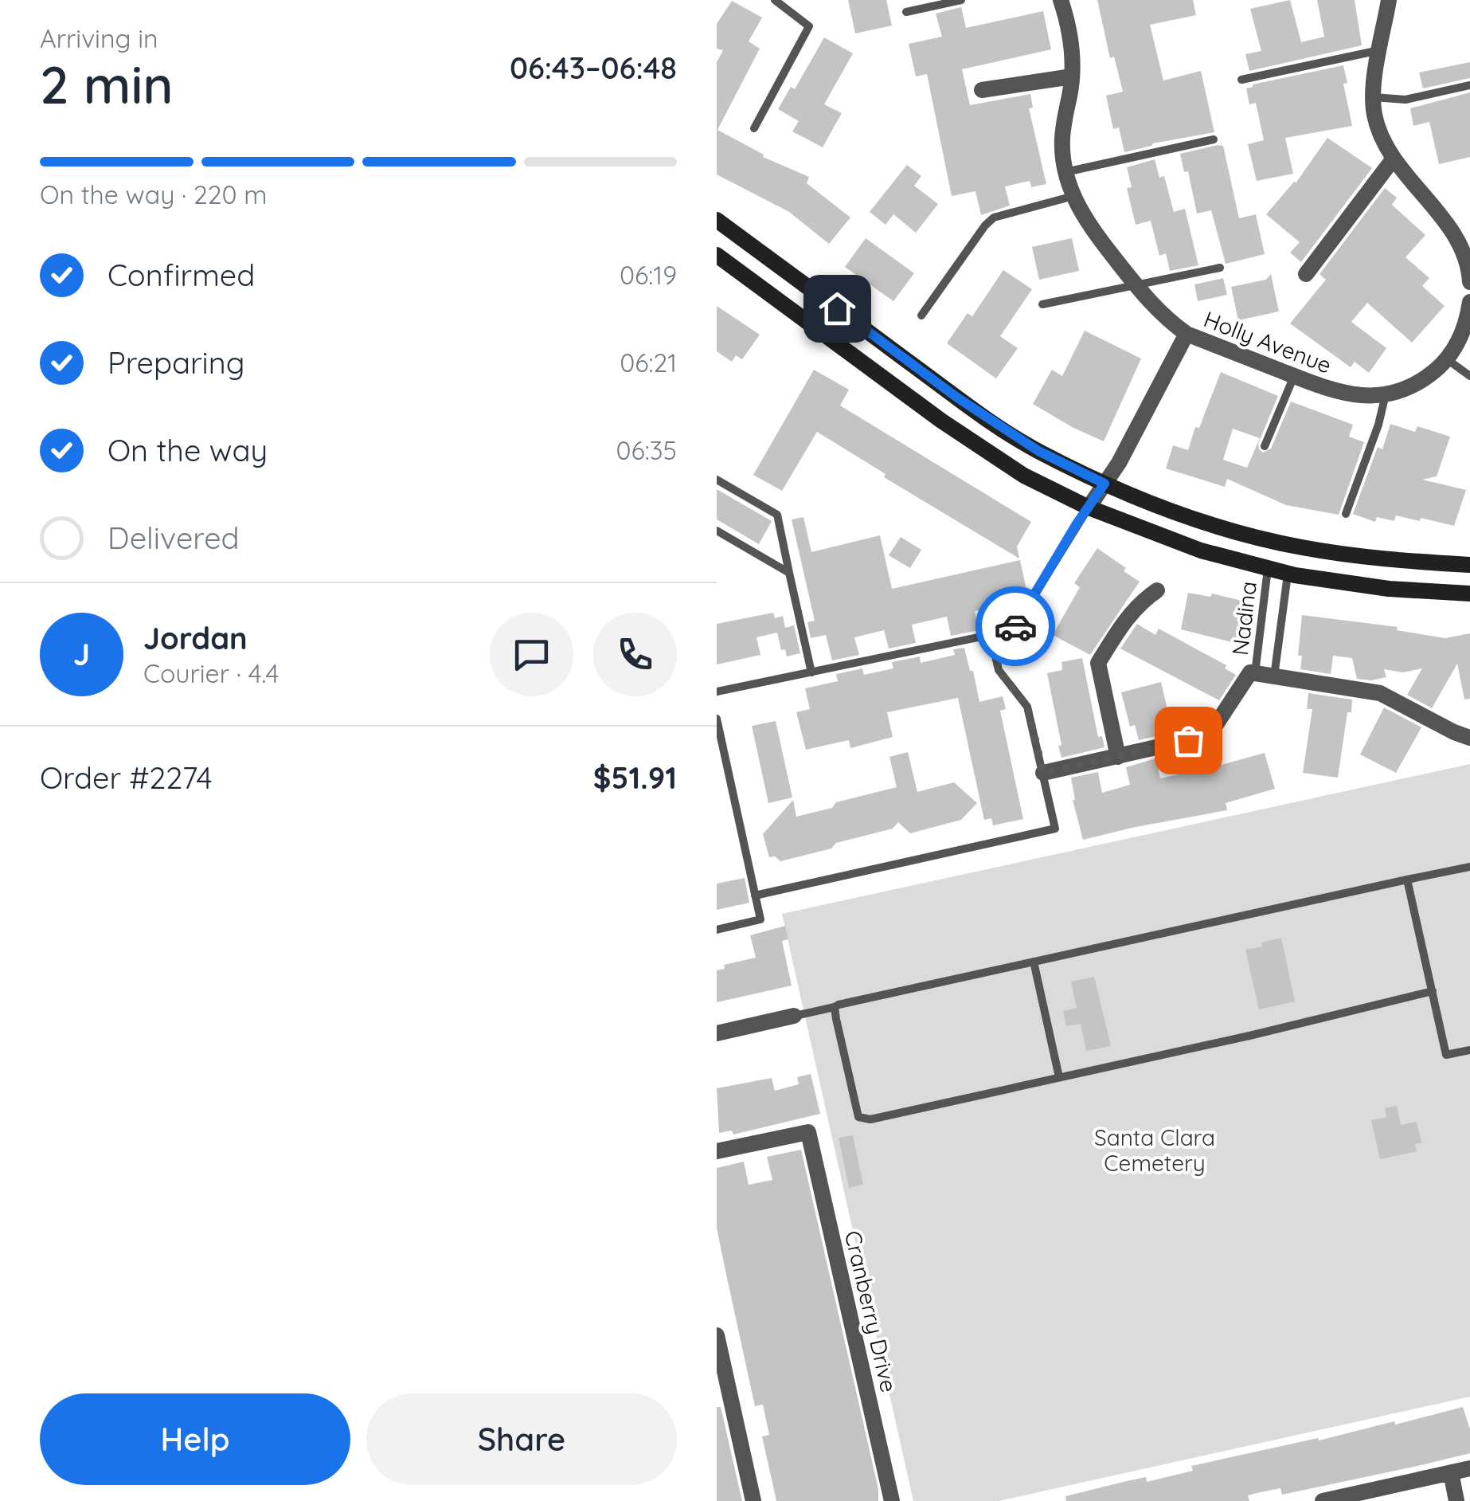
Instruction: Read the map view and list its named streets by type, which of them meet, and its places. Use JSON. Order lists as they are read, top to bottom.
{
  "streets": {
    "street": ["Holly Avenue", "Cranberry Drive"],
    "lane": ["Nadina"]
  },
  "parks": ["Santa Clara Cemetery"],
  "page": {
    "heading": ["2 min", "Arriving in", "06:43–06:48"],
    "panel": [
      "Jordan",
      "Courier · 4.4",
      "Order #2274",
      "$51.91"
    ],
    "bar": "On the way · 220 m",
    "list": [
      ["Confirmed", "06:19"],
      ["Preparing", "06:21"],
      ["On the way", "06:35"],
      "Delivered"
    ],
    "round": "J",
    "buttons": ["Help", "Share"]
  }
}
